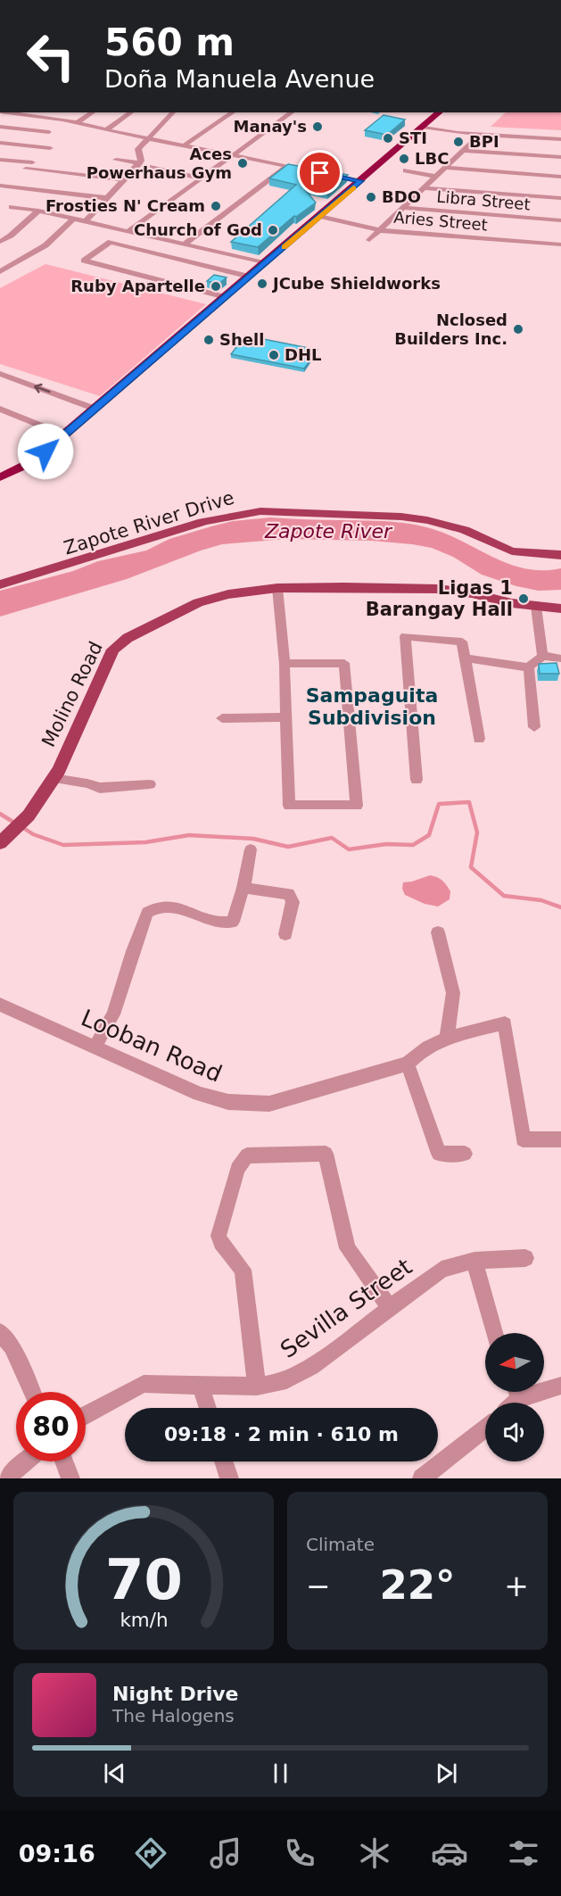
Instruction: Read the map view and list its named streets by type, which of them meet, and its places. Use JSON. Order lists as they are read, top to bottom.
{
  "streets": {
    "main road": ["Zapote River Drive", "Molino Road"],
    "street": [
      "Libra Street",
      "Aries Street",
      "Looban Road",
      "Sevilla Street"
    ]
  },
  "districts": ["Sampaguita Subdivision"],
  "water": ["Zapote River"],
  "places": [
    "Manay's",
    "STI",
    "BPI",
    "LBC",
    "Aces Powerhaus Gym",
    "BDO",
    "Frosties N' Cream",
    "Church of God",
    "JCube Shieldworks",
    "Ruby Apartelle",
    "Nclosed Builders Inc.",
    "Shell",
    "DHL",
    "Ligas 1 Barangay Hall"
  ],
  "north": "left",
  "page": {
    "turn": ["560 m", "Doña Manuela Avenue"],
    "limit": "80",
    "trip": "09:18 · 2 min · 610 m",
    "tile": "Climate",
    "heat": ["−", "22°", "+"],
    "song": ["Night Drive", "The Halogens"],
    "tabs": "09:16",
    "gauge": ["70", "km/h"]
  }
}
